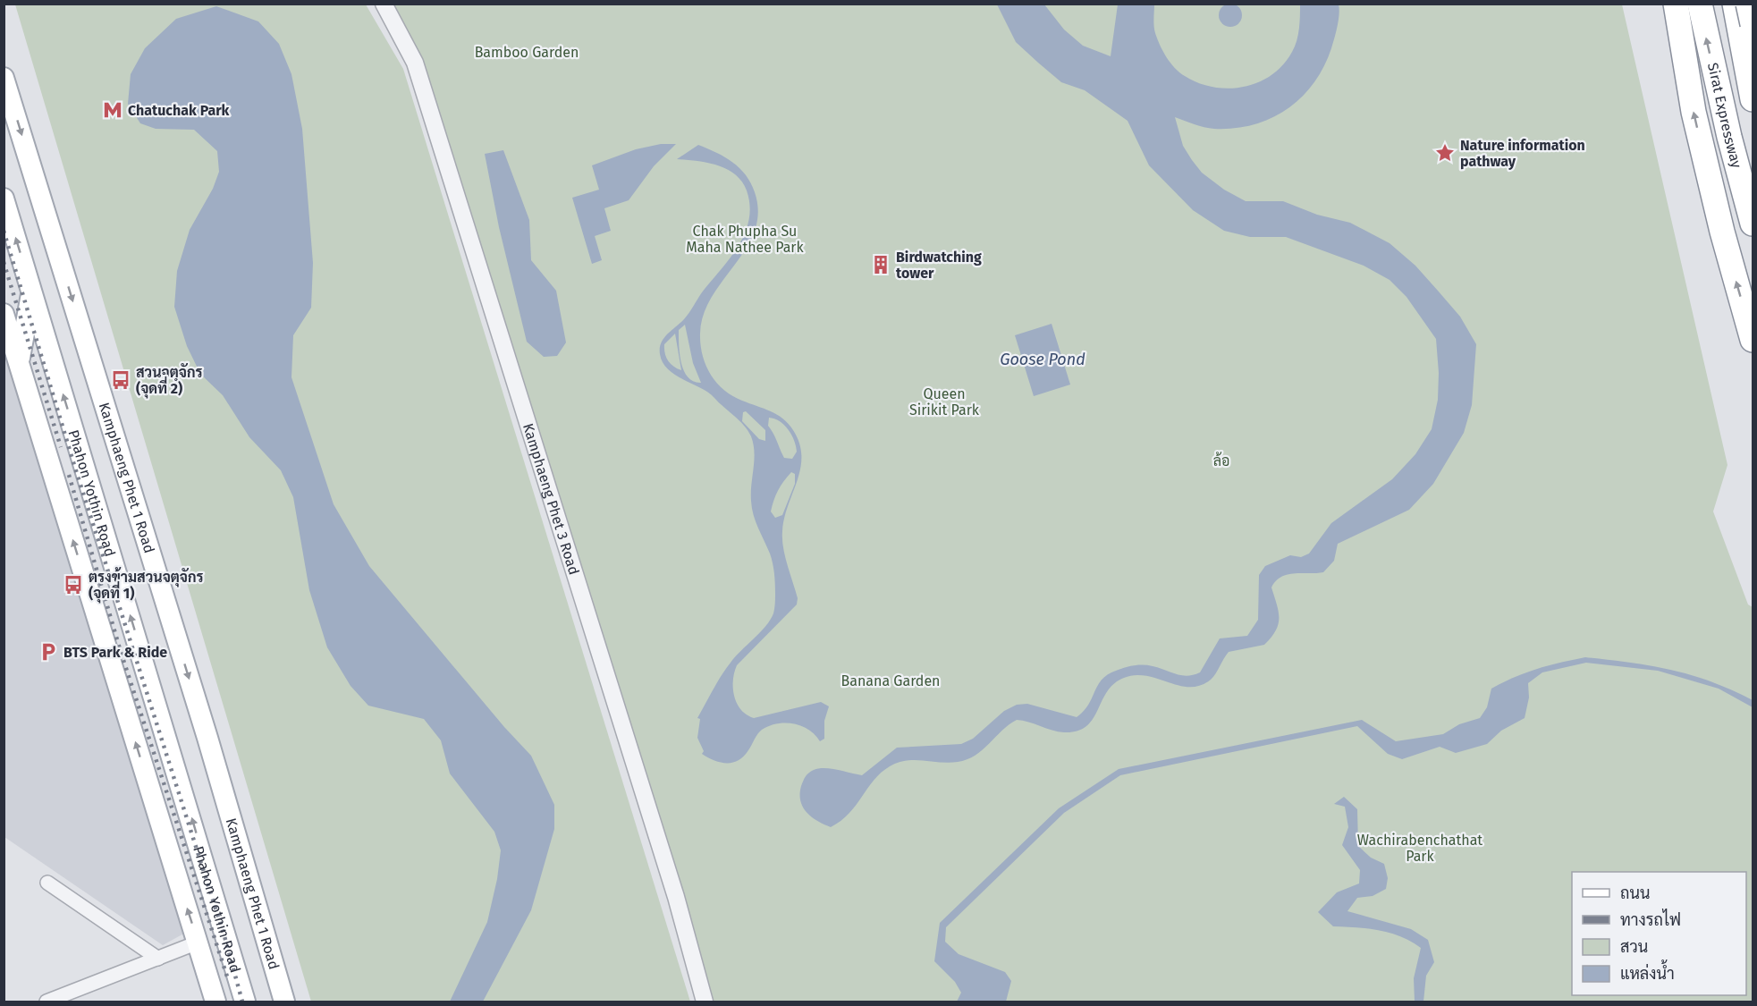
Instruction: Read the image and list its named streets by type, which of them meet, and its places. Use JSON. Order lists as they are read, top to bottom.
{
  "streets": {
    "highway": ["Sirat Expressway"],
    "main road": ["Kamphaeng Phet 1 Road", "Phahon Yothin Road"],
    "street": ["Kamphaeng Phet 3 Road"]
  },
  "one_way": ["Kamphaeng Phet 1 Road", "Phahon Yothin Road"],
  "water": ["Goose Pond"],
  "parks": [
    "Bamboo Garden",
    "Chak Phupha Su Maha Nathee Park",
    "Queen Sirikit Park",
    "ล้อ",
    "Banana Garden",
    "Wachirabenchathat Park"
  ],
  "places": {
    "metro station": ["Chatuchak Park"],
    "place": ["Nature information pathway"],
    "building": ["Birdwatching tower"],
    "bus stop": ["สวนจตุจักร (จุดที่ 2)", "ตรงข้ามสวนจตุจักร (จุดที่ 1)"],
    "parking": ["BTS Park & Ride"]
  },
  "legend": [
    "ถนน",
    "ทางรถไฟ",
    "สวน",
    "แหล่งน้ำ"
  ]
}
